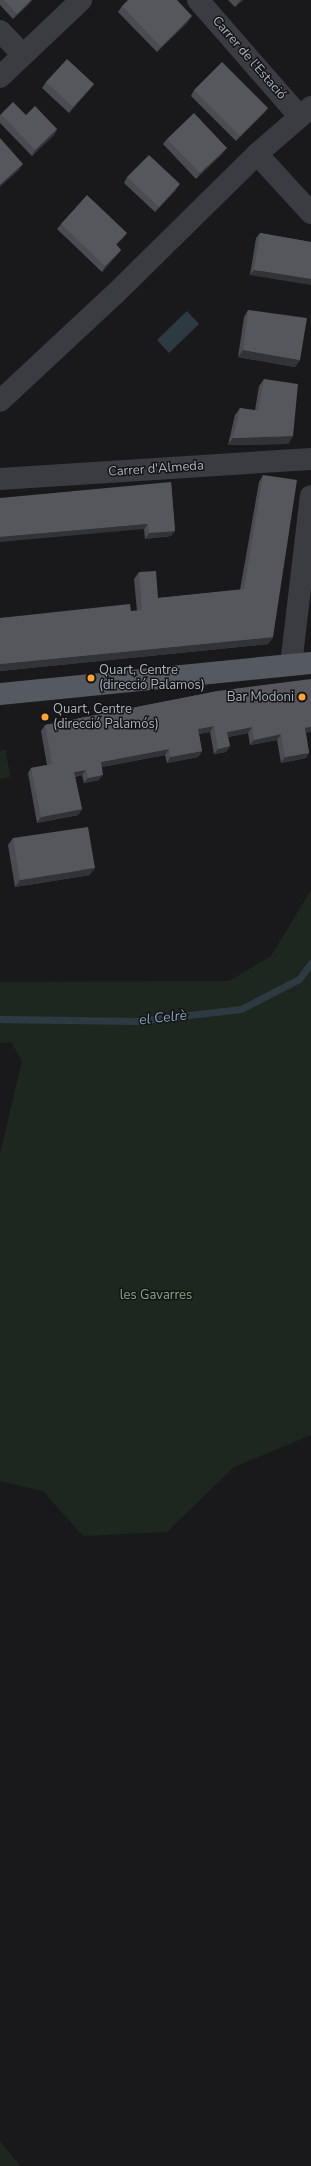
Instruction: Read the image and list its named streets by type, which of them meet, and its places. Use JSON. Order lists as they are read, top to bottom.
{
  "streets": {
    "street": ["Carrer de l'Estació", "Carrer d'Almeda"]
  },
  "water": ["el Celrè"],
  "parks": ["les Gavarres"],
  "places": ["Quart, Centre (direcció Palamos)", "Bar Modoni", "Quart, Centre (direcció Palamós)"]
}
